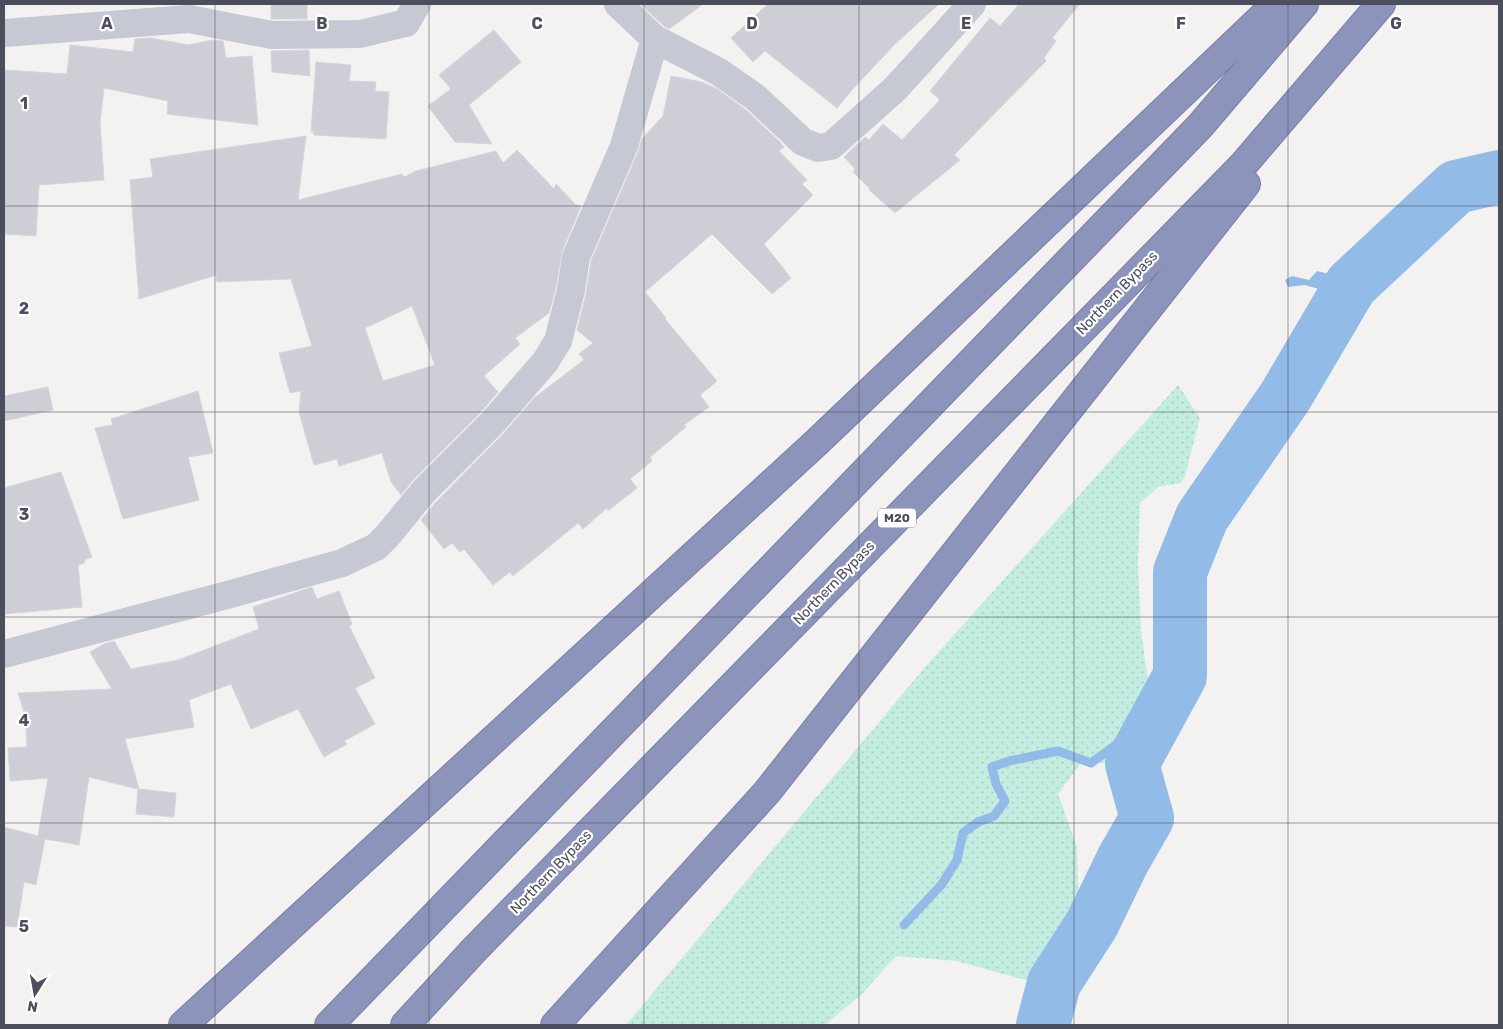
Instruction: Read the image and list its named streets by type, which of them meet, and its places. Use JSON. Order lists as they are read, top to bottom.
{
  "streets": {
    "highway": ["Northern Bypass", "M20"]
  },
  "north": "bottom",
  "grid": {
    "columns": [
      "A",
      "B",
      "C",
      "D",
      "E",
      "F",
      "G"
    ],
    "rows": [
      "1",
      "2",
      "3",
      "4",
      "5"
    ]
  }
}
